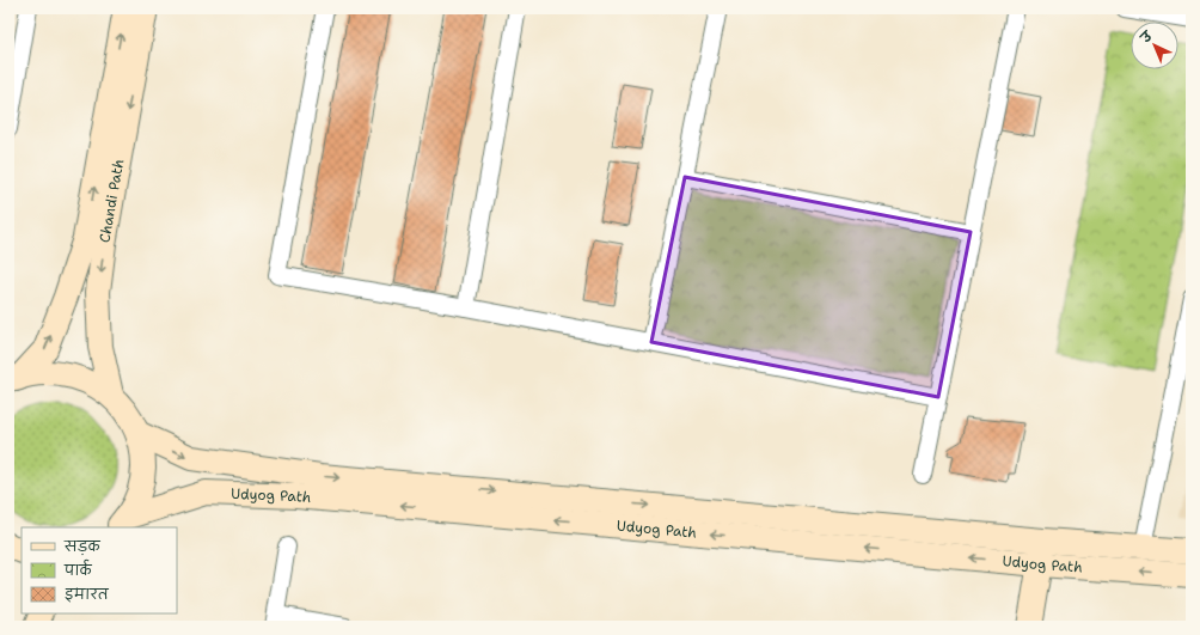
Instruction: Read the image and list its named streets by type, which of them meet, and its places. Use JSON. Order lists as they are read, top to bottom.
{
  "streets": {
    "main road": ["Chandi Path", "Udyog Path"]
  },
  "legend": ["सड़क", "पार्क", "इमारत"],
  "north": "top left"
}
